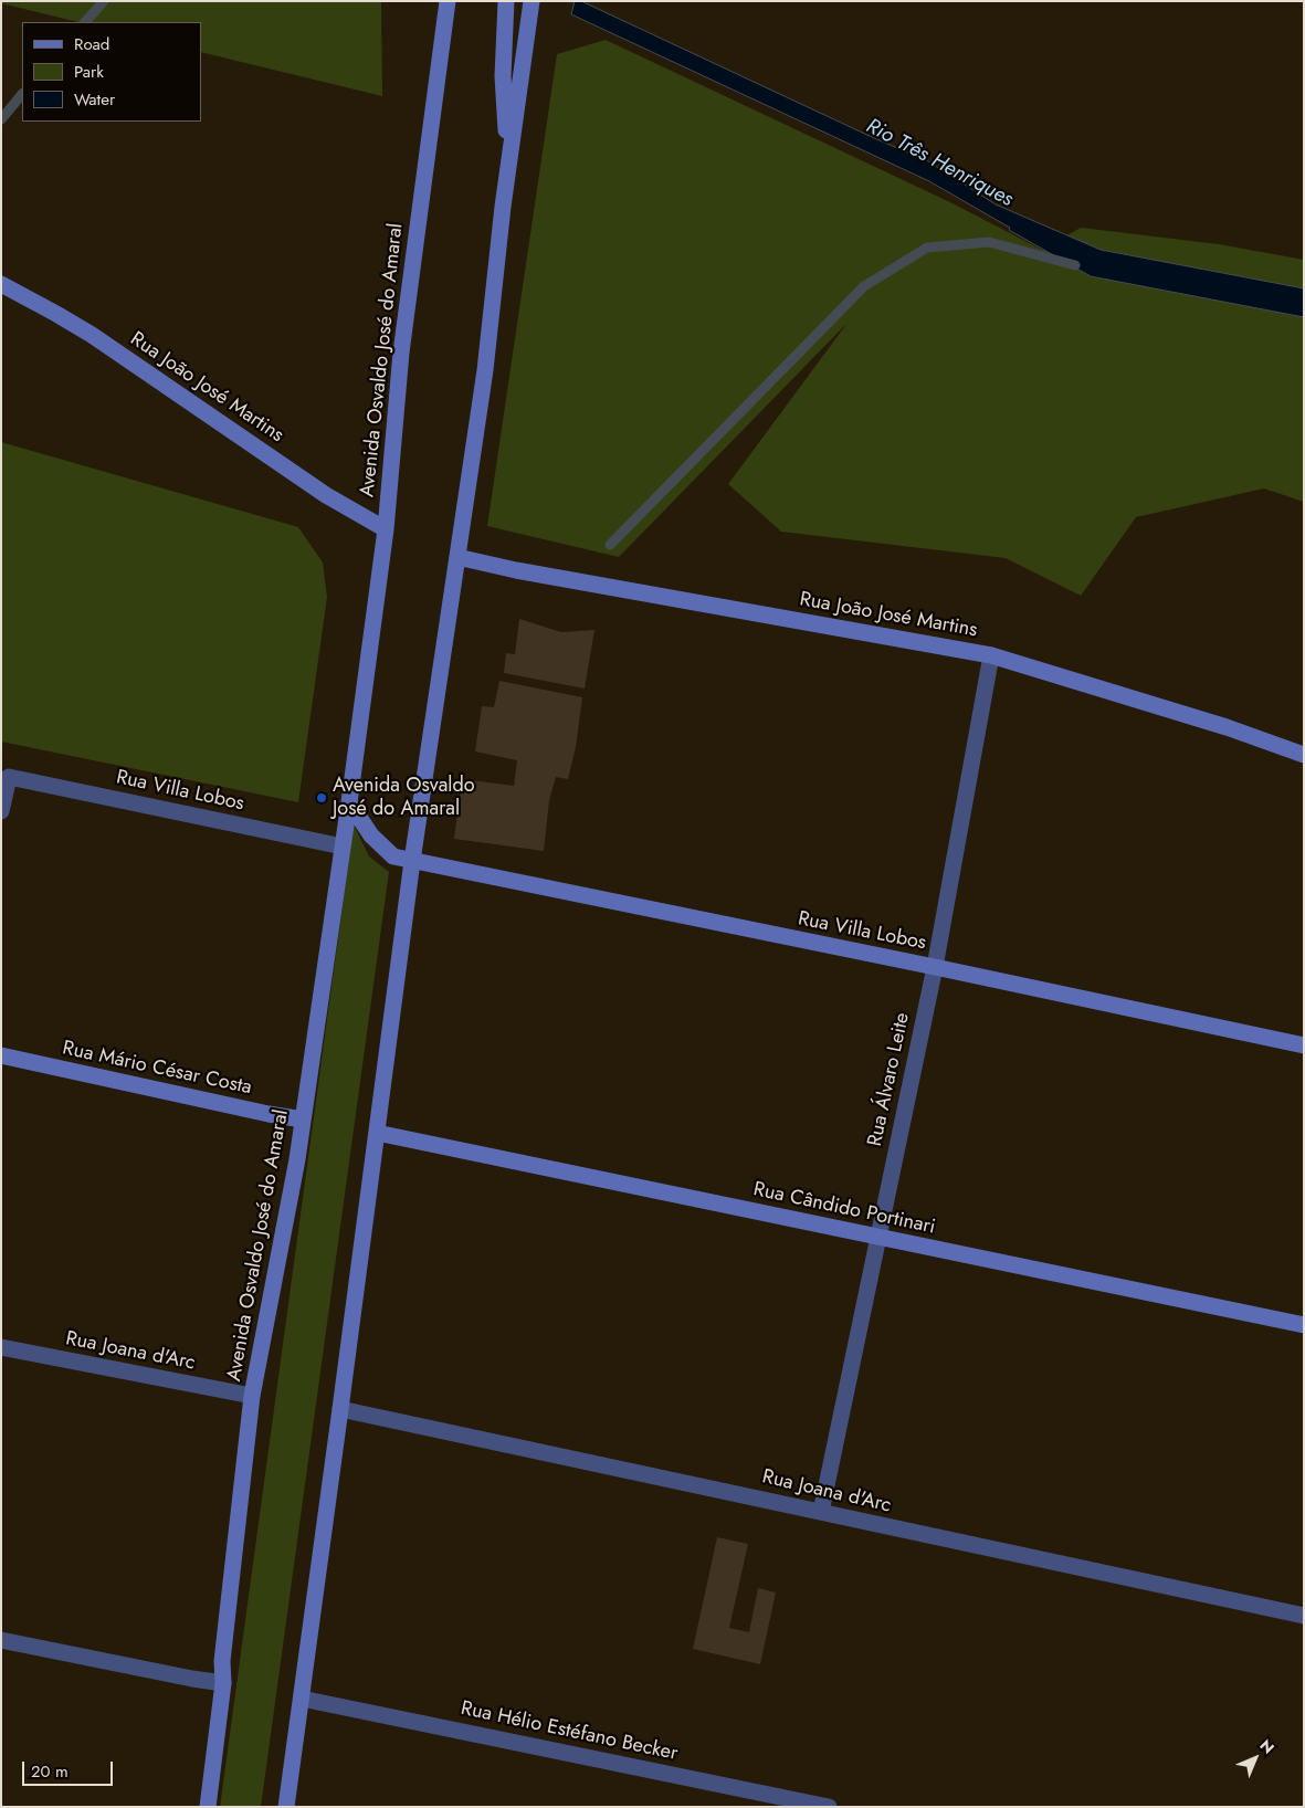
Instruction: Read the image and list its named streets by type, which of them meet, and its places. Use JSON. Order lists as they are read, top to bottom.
{
  "streets": {
    "main road": [
      "Avenida Osvaldo José do Amaral",
      "Rua João José Martins",
      "Rua Villa Lobos",
      "Rua Mário César Costa",
      "Rua Cândido Portinari"
    ],
    "street": ["Rua Álvaro Leite", "Rua Joana d'Arc", "Rua Hélio Estéfano Becker"]
  },
  "crossings": [
    ["Avenida Osvaldo José do Amaral", "Rua João José Martins"],
    ["Avenida Osvaldo José do Amaral", "Rua Villa Lobos"],
    ["Avenida Osvaldo José do Amaral", "Rua Mário César Costa"],
    ["Avenida Osvaldo José do Amaral", "Rua Joana d'Arc"],
    ["Rua João José Martins", "Rua Álvaro Leite"],
    ["Rua Villa Lobos", "Rua Álvaro Leite"],
    ["Rua Álvaro Leite", "Rua Cândido Portinari"],
    ["Rua Álvaro Leite", "Rua Joana d'Arc"]
  ],
  "water": ["Rio Três Henriques"],
  "places": ["Avenida Osvaldo José do Amaral"],
  "legend": ["Road", "Park", "Water"],
  "scale_bar": "20 m",
  "north": "top right"
}
